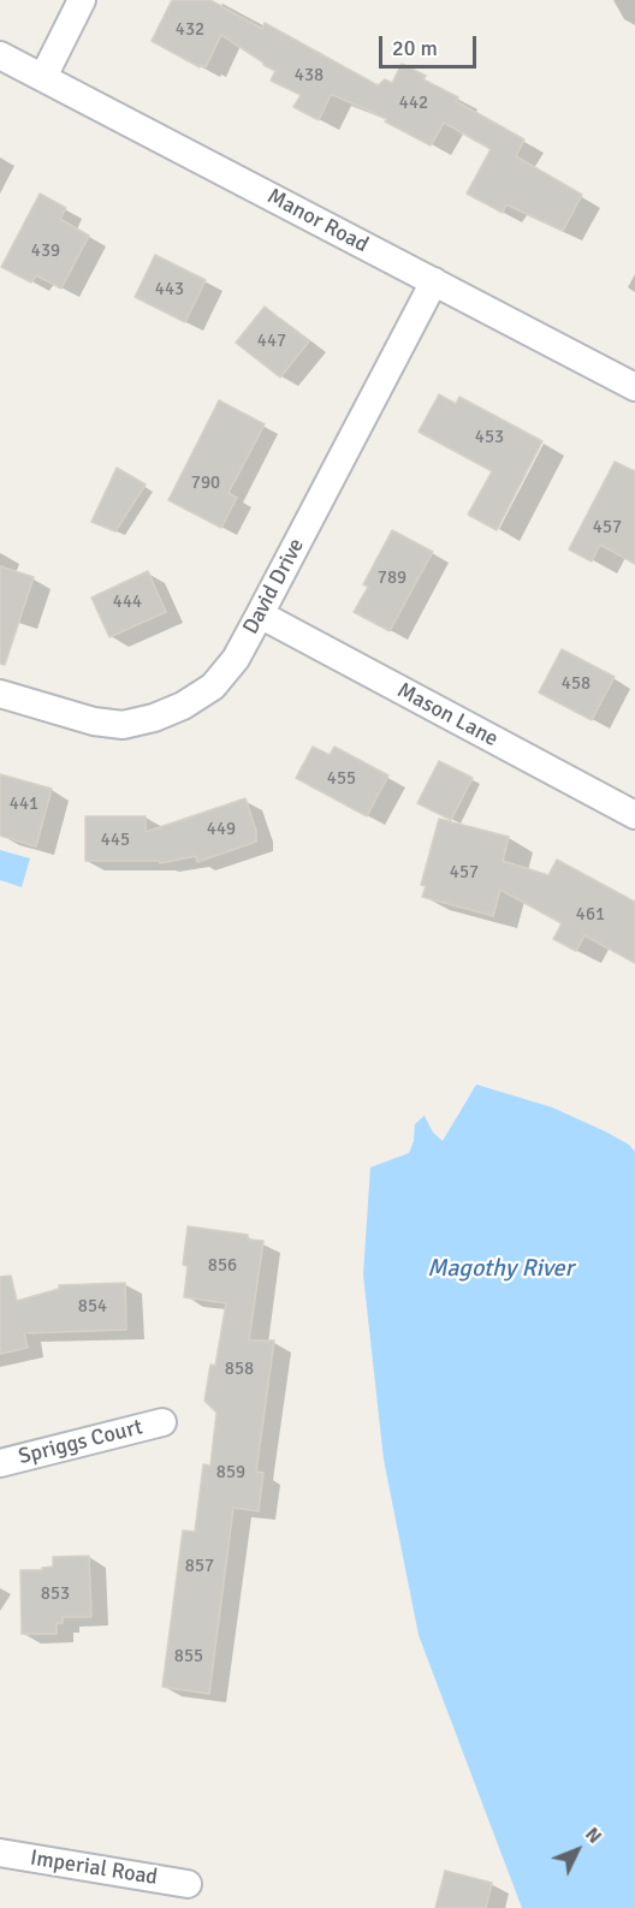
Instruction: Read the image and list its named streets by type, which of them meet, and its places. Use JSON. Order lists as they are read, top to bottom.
{
  "streets": {
    "street": [
      "Manor Road",
      "David Drive",
      "Mason Lane",
      "Spriggs Court",
      "Imperial Road"
    ]
  },
  "crossings": [
    ["Manor Road", "David Drive"],
    ["David Drive", "Mason Lane"]
  ],
  "water": ["Magothy River"],
  "house_numbers": [
    "432",
    "438",
    "442",
    "439",
    "443",
    "447",
    "453",
    "790",
    "457",
    "789",
    "444",
    "458",
    "455",
    "441",
    "449",
    "445",
    "457",
    "461",
    "856",
    "854",
    "858",
    "859",
    "857",
    "853",
    "855"
  ],
  "scale_bar": "20 m",
  "north": "top right"
}
